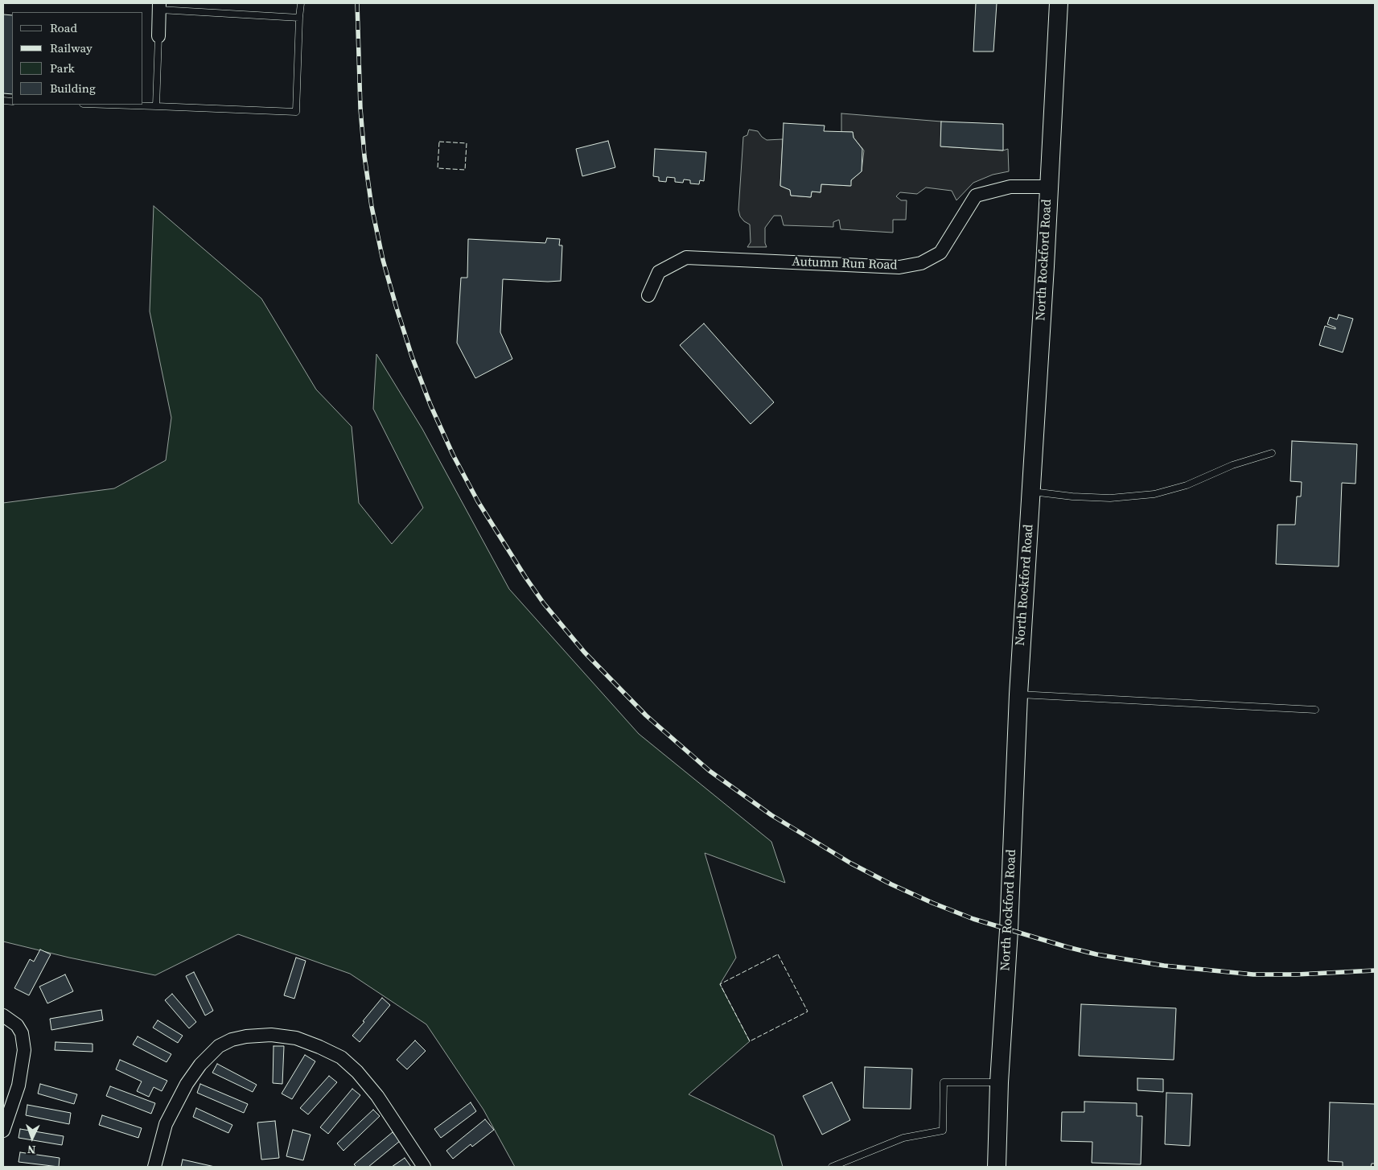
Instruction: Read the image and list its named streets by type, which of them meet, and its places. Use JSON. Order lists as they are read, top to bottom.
{
  "streets": {
    "street": ["North Rockford Road", "Autumn Run Road"]
  },
  "crossings": [
    ["North Rockford Road", "Autumn Run Road"]
  ],
  "legend": [
    "Road",
    "Railway",
    "Park",
    "Building"
  ],
  "north": "bottom"
}
